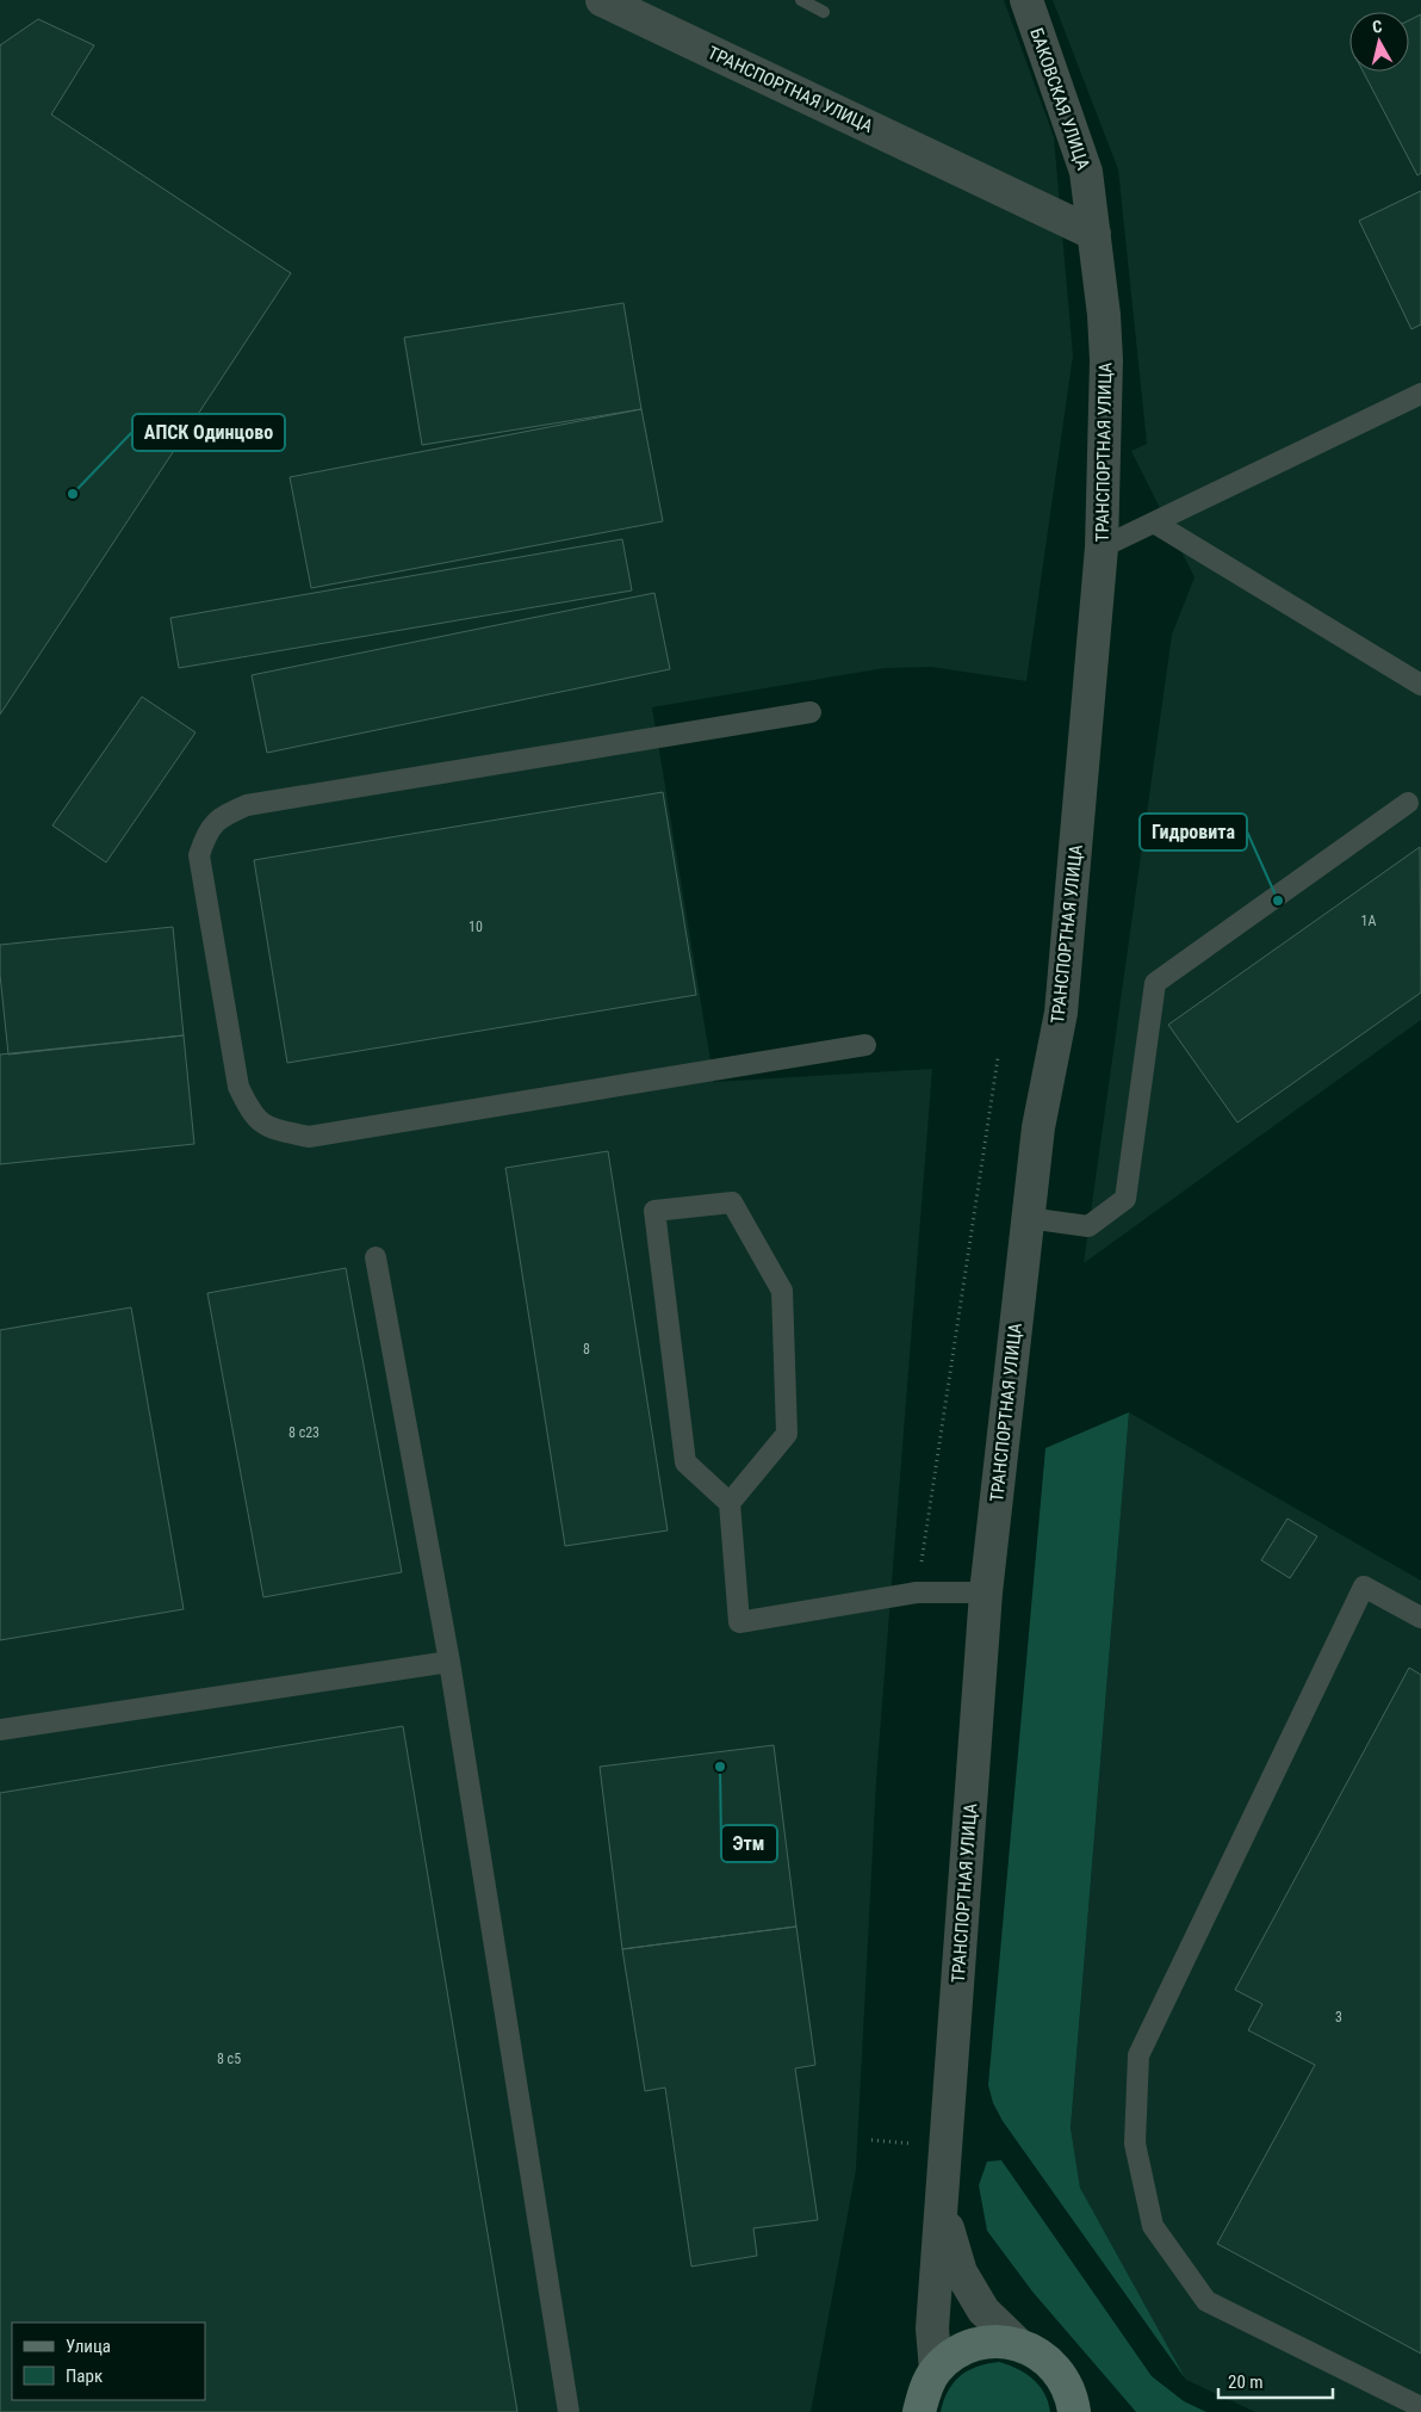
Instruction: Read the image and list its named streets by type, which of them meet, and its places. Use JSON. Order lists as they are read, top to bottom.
{
  "streets": {
    "street": ["ТРАНСПОРТНАЯ УЛИЦА", "БАКОВСКАЯ УЛИЦА"]
  },
  "crossings": [
    ["ТРАНСПОРТНАЯ УЛИЦА", "БАКОВСКАЯ УЛИЦА"]
  ],
  "places": ["АПСК Одинцово", "Гидровита", "Этм"],
  "house_numbers": [
    "1А",
    "10",
    "8",
    "8 с23",
    "3",
    "8 с5"
  ],
  "legend": ["Улица", "Парк"],
  "scale_bar": "20 m",
  "north": "top"
}
